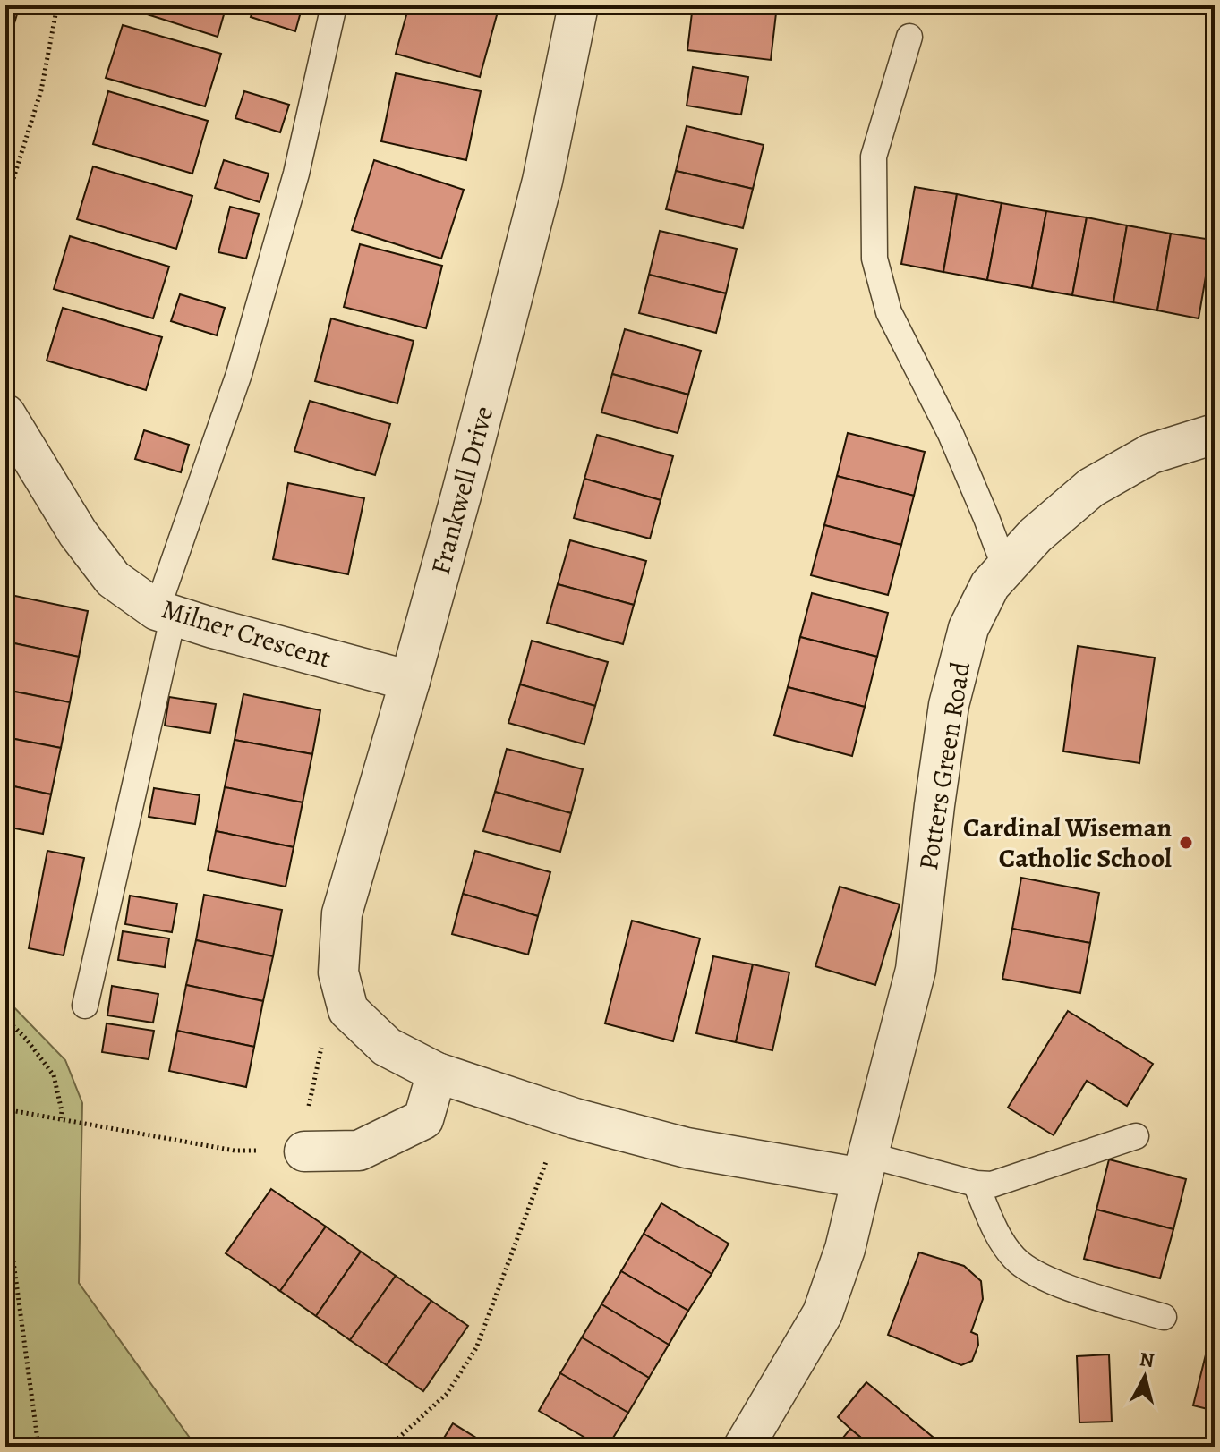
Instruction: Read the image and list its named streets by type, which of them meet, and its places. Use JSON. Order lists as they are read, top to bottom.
{
  "streets": {
    "street": ["Frankwell Drive", "Milner Crescent", "Potters Green Road"]
  },
  "crossings": [
    ["Frankwell Drive", "Milner Crescent"]
  ],
  "places": ["Cardinal Wiseman Catholic School"],
  "north": "top"
}
